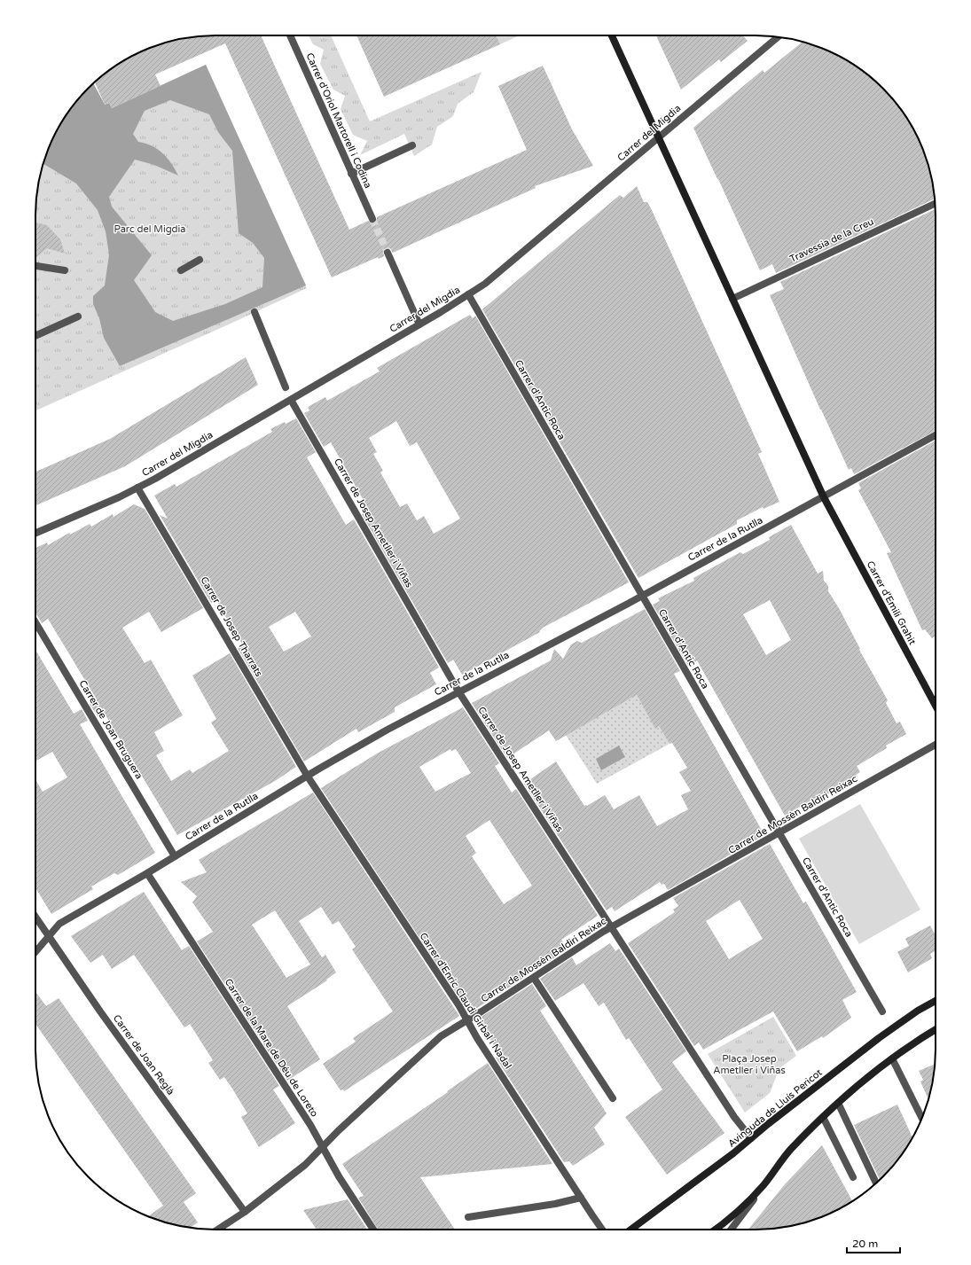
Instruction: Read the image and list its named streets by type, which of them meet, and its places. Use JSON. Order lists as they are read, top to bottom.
{
  "streets": {
    "main road": ["Carrer d'Emili Grahit", "Avinguda de Lluís Pericot"],
    "street": [
      "Carrer d'Oriol Martorell i Codina",
      "Carrer del Migdia",
      "Travessia de la Creu",
      "Carrer d'Antic Roca",
      "Carrer de Josep Ametller i Viñas",
      "Carrer de la Rutlla",
      "Carrer de Josep Tharrats",
      "Carrer de Joan Bruguera",
      "Carrer de Mossèn Baldiri Reixac",
      "Carrer d'Enric Claudi Girbal i Nadal",
      "Carrer de la Mare de Déu de Loreto",
      "Carrer de Joan Reglà"
    ]
  },
  "crossings": [
    ["Carrer del Migdia", "Carrer d'Antic Roca"],
    ["Carrer del Migdia", "Carrer de Josep Ametller i Viñas"],
    ["Carrer del Migdia", "Carrer d'Emili Grahit"],
    ["Carrer del Migdia", "Carrer de Josep Tharrats"],
    ["Travessia de la Creu", "Carrer d'Emili Grahit"],
    ["Carrer d'Antic Roca", "Carrer de la Rutlla"],
    ["Carrer d'Antic Roca", "Carrer de Mossèn Baldiri Reixac"],
    ["Carrer de Josep Ametller i Viñas", "Carrer de la Rutlla"],
    ["Carrer de Josep Ametller i Viñas", "Carrer de Mossèn Baldiri Reixac"],
    ["Carrer de Josep Ametller i Viñas", "Avinguda de Lluís Pericot"],
    ["Carrer de la Rutlla", "Carrer d'Emili Grahit"],
    ["Carrer de la Rutlla", "Carrer de Josep Tharrats"],
    ["Carrer de la Rutlla", "Carrer de Joan Bruguera"],
    ["Carrer de la Rutlla", "Carrer d'Enric Claudi Girbal i Nadal"],
    ["Carrer de la Rutlla", "Carrer de la Mare de Déu de Loreto"],
    ["Carrer de la Rutlla", "Carrer de Joan Reglà"],
    ["Carrer de Josep Tharrats", "Carrer d'Enric Claudi Girbal i Nadal"],
    ["Carrer de Mossèn Baldiri Reixac", "Carrer d'Enric Claudi Girbal i Nadal"],
    ["Carrer de Mossèn Baldiri Reixac", "Carrer de la Mare de Déu de Loreto"],
    ["Carrer de Mossèn Baldiri Reixac", "Carrer de Joan Reglà"]
  ],
  "parks": ["Parc del Migdia", "Plaça Josep Ametller i Viñas"],
  "scale_bar": "20 m"
}
